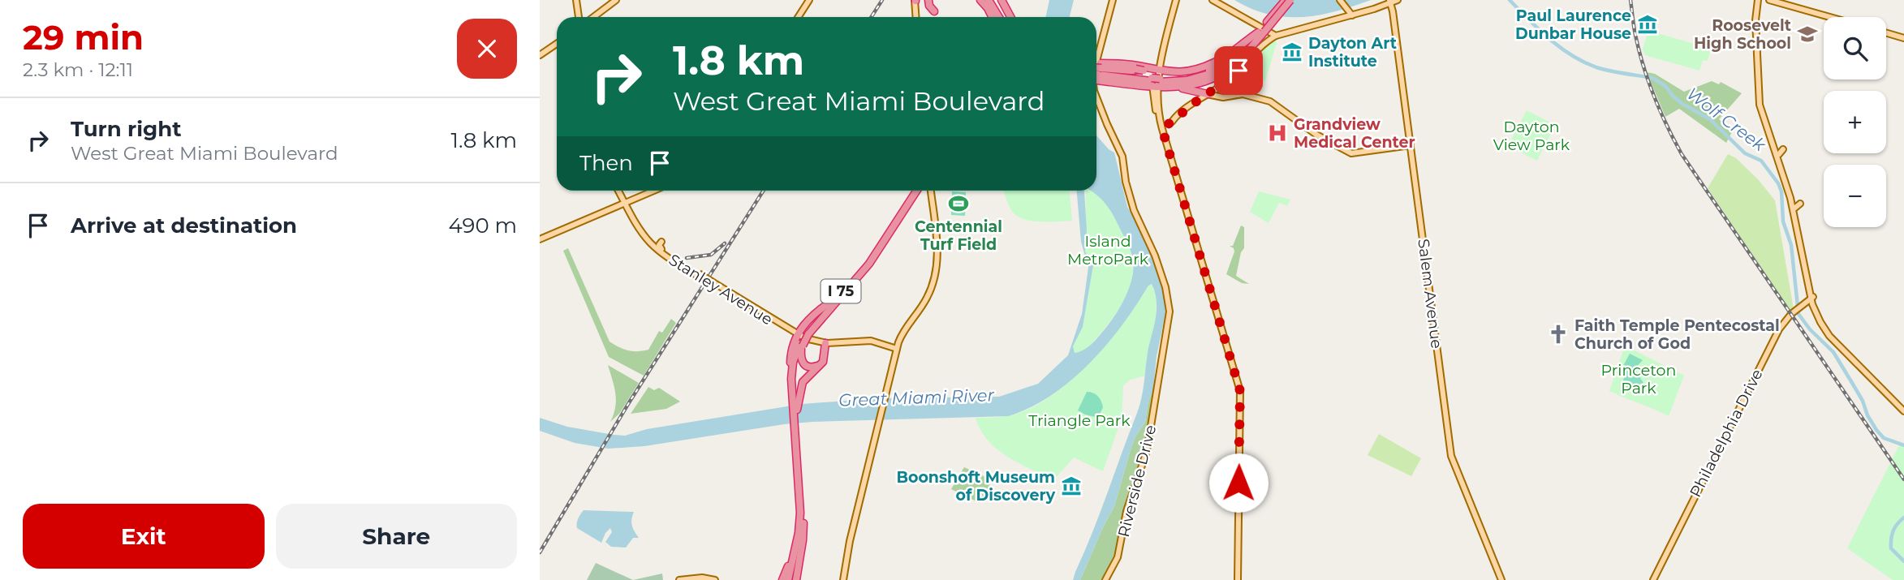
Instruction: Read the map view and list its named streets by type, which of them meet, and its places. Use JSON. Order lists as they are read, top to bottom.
{
  "streets": {
    "highway": ["I 75"],
    "main road": [
      "Stanley Avenue",
      "Salem Avenue",
      "Philadelphia Drive",
      "Riverside Drive"
    ]
  },
  "crossings": [
    ["Stanley Avenue", "I 75"]
  ],
  "water": ["Wolf Creek", "Great Miami River"],
  "parks": [
    "Dayton View Park",
    "Island MetroPark",
    "Princeton Park",
    "Triangle Park"
  ],
  "places": {
    "museum": ["Paul Laurence Dunbar House", "Dayton Art Institute", "Boonshoft Museum of Discovery"],
    "school or university": ["Roosevelt High School"],
    "hospital": ["Grandview Medical Center"],
    "sports": ["Centennial Turf Field"],
    "church": ["Faith Temple Pentecostal Church of God"]
  },
  "page": {
    "heading": ["29 min", "2.3 km · 12:11"],
    "map_buttons": ["+", "−"],
    "turn": ["1.8 km", "West Great Miami Boulevard"],
    "list": [
      {
        "name": "Turn right",
        "note": "West Great Miami Boulevard",
        "value": "1.8 km"
      },
      {
        "name": "Arrive at destination",
        "value": "490 m"
      }
    ],
    "then": "Then",
    "buttons": ["Exit", "Share"]
  }
}
